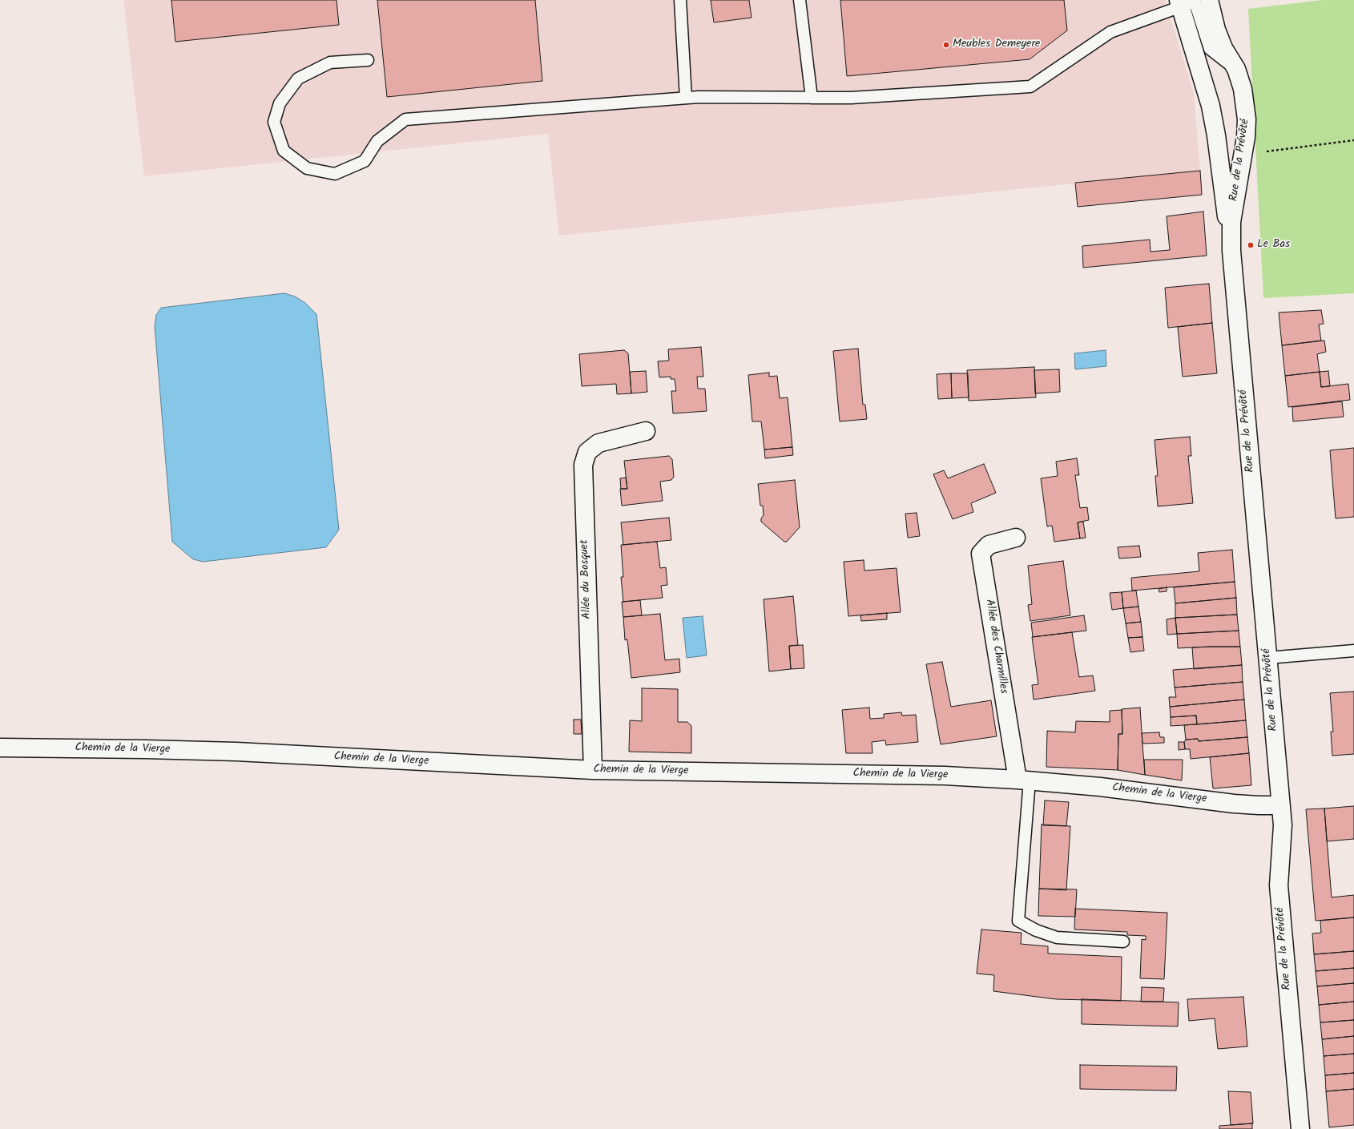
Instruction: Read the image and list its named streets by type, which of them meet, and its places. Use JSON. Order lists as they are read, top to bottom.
{
  "streets": {
    "street": [
      "Rue de la Prévôté",
      "Allée du Bosquet",
      "Allée des Charmilles",
      "Chemin de la Vierge"
    ]
  },
  "crossings": [
    ["Rue de la Prévôté", "Chemin de la Vierge"],
    ["Allée du Bosquet", "Chemin de la Vierge"],
    ["Allée des Charmilles", "Chemin de la Vierge"]
  ],
  "places": ["Meubles Demeyere", "Le Bas"]
}
